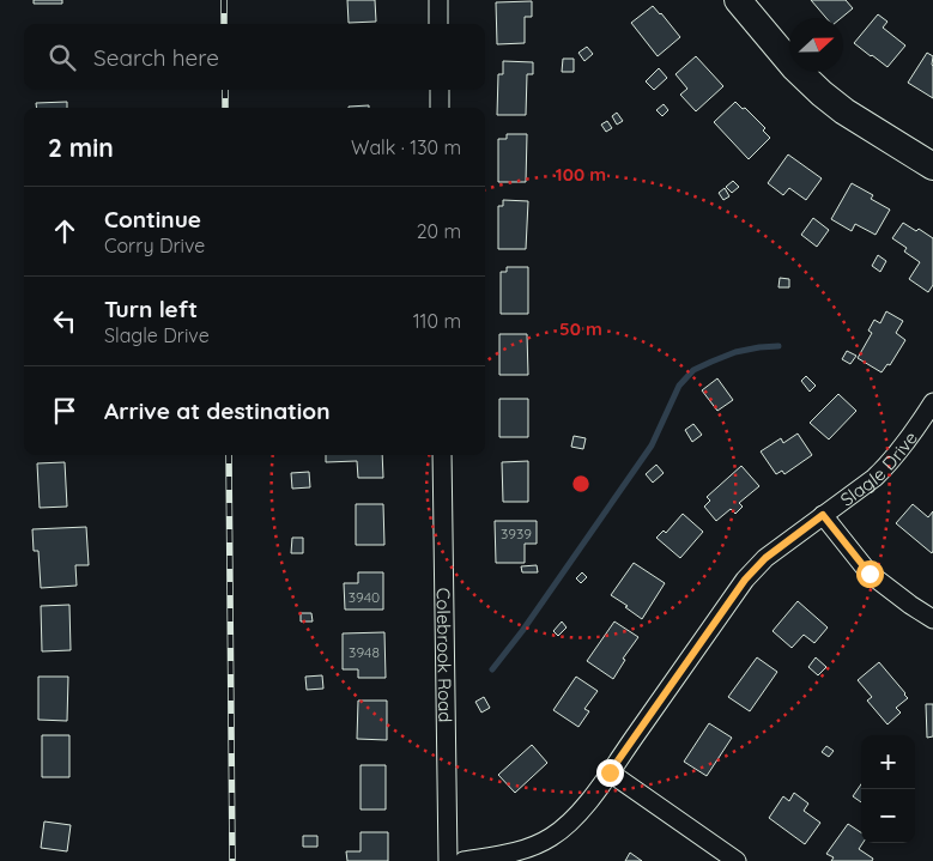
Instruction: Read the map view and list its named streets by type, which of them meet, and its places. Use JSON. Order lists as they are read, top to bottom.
{
  "streets": {
    "street": ["Slagle Drive", "Colebrook Road"]
  },
  "house_numbers": ["3939", "3940", "3948"],
  "north": "right",
  "page": {
    "search": "Search here",
    "heading": ["2 min", "Walk · 130 m"],
    "list": [
      ["Continue", "Corry Drive", "20 m"],
      ["Turn left", "Slagle Drive", "110 m"],
      "Arrive at destination"
    ],
    "map_buttons": ["+", "−"]
  },
  "rings": ["100 m", "50 m"]
}
